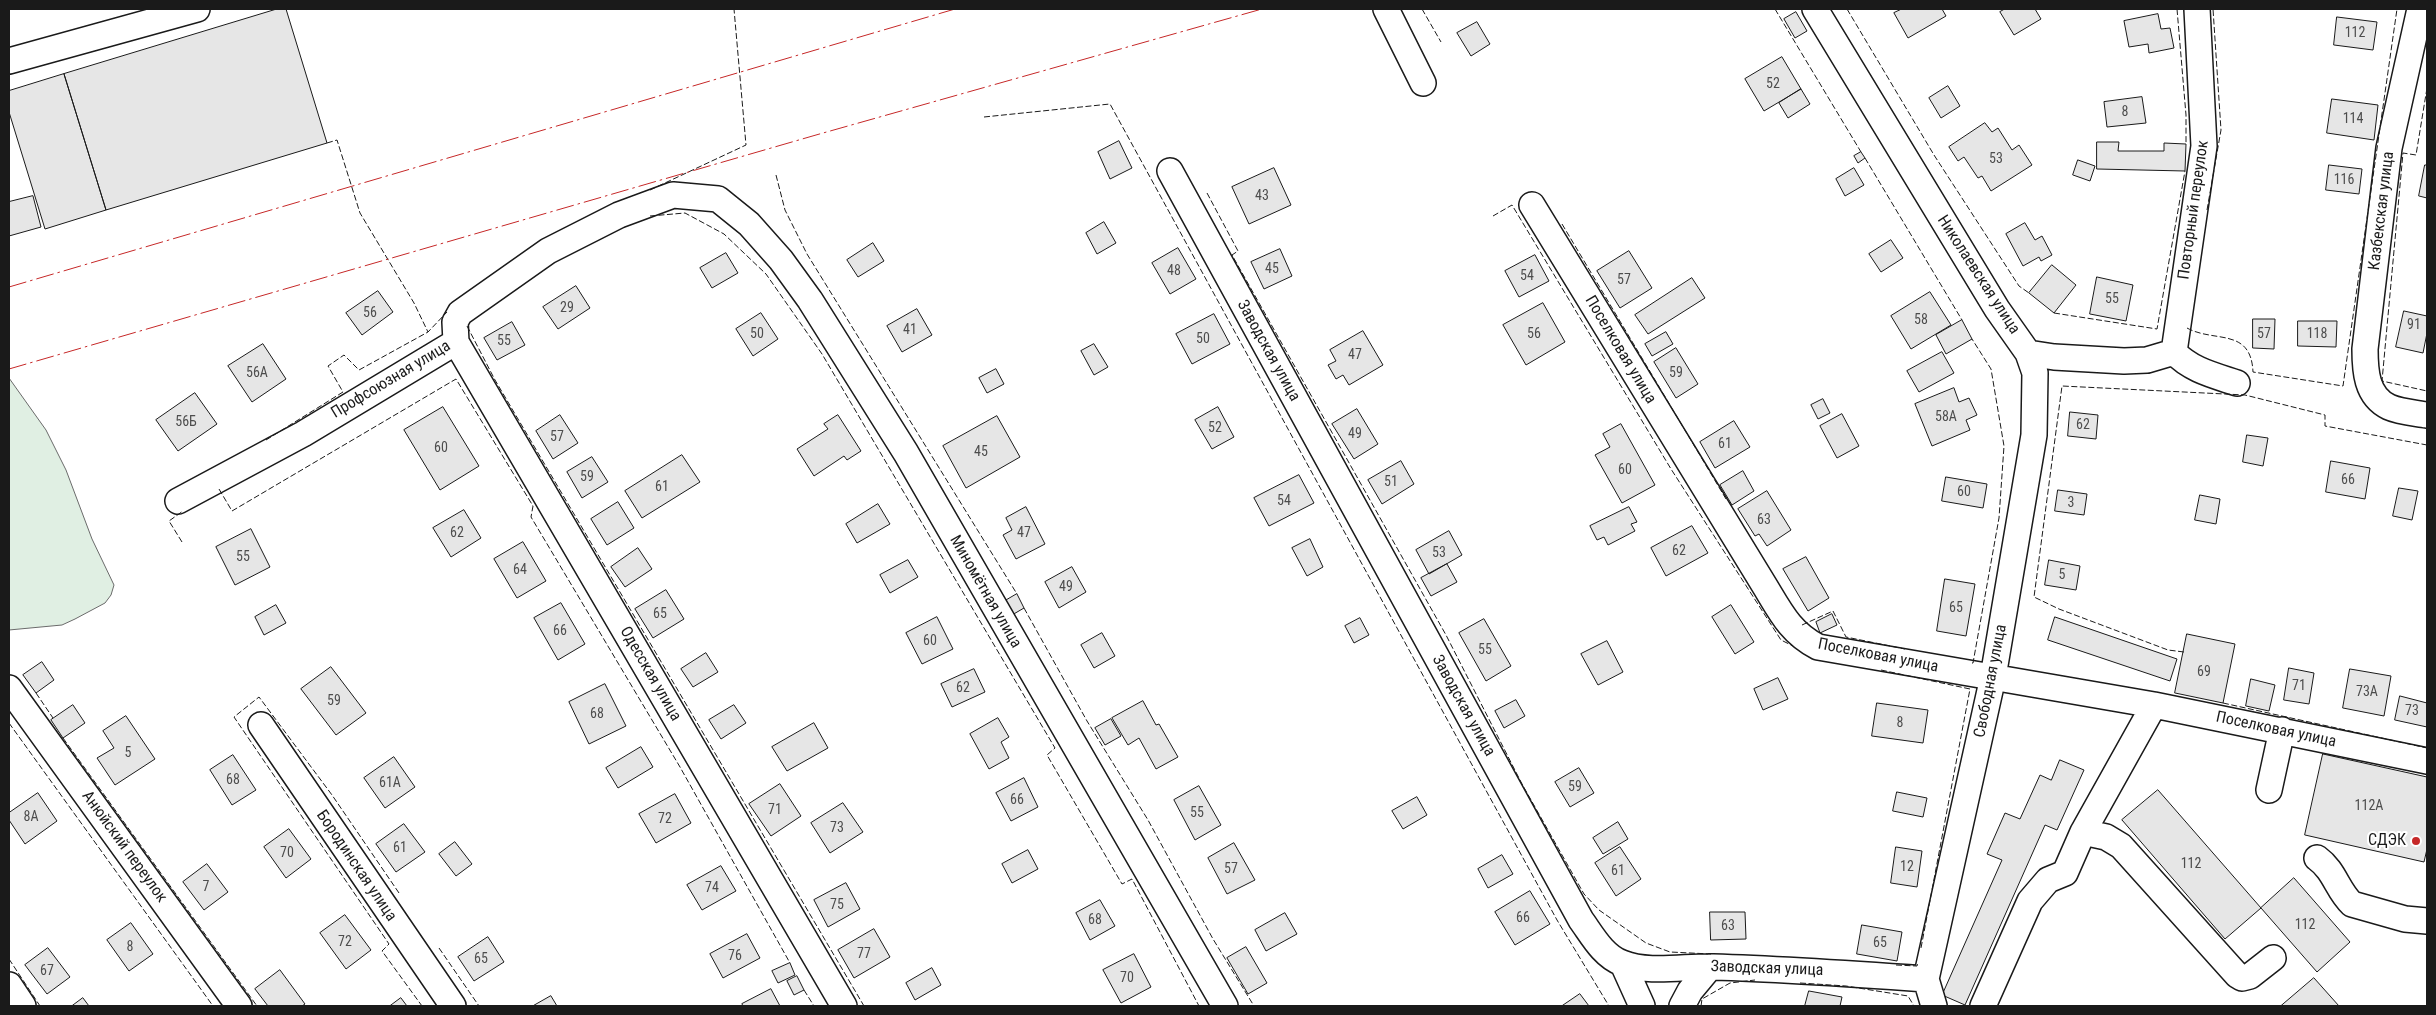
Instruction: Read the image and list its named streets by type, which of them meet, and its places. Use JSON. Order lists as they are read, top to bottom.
{
  "streets": {
    "street": [
      "Повторный переулок",
      "Казбекская улица",
      "Николаевская улица",
      "Поселковая улица",
      "Заводская улица",
      "Профсоюзная улица",
      "Миномётная улица",
      "Одесская улица",
      "Свободная улица",
      "Анюйский переулок",
      "Бородинская улица"
    ]
  },
  "crossings": [
    ["Повторный переулок", "Николаевская улица"],
    ["Николаевская улица", "Свободная улица"],
    ["Поселковая улица", "Свободная улица"],
    ["Заводская улица", "Свободная улица"],
    ["Профсоюзная улица", "Миномётная улица"],
    ["Профсоюзная улица", "Одесская улица"]
  ],
  "places": ["СДЭК"],
  "house_numbers": [
    "112",
    "52",
    "8",
    "114",
    "53",
    "116",
    "43",
    "45",
    "48",
    "54",
    "57",
    "55",
    "29",
    "56",
    "58",
    "91",
    "41",
    "50",
    "56",
    "57",
    "118",
    "50",
    "55",
    "47",
    "56А",
    "59",
    "58А",
    "56Б",
    "62",
    "52",
    "49",
    "57",
    "61",
    "60",
    "45",
    "60",
    "59",
    "66",
    "51",
    "61",
    "60",
    "54",
    "3",
    "63",
    "62",
    "47",
    "62",
    "53",
    "55",
    "64",
    "5",
    "49",
    "65",
    "65",
    "66",
    "60",
    "55",
    "69",
    "71",
    "62",
    "73А",
    "59",
    "73",
    "68",
    "8",
    "5",
    "68",
    "61А",
    "59",
    "66",
    "112А",
    "71",
    "55",
    "8А",
    "72",
    "73",
    "61",
    "70",
    "112",
    "12",
    "57",
    "61",
    "7",
    "74",
    "75",
    "66",
    "68",
    "112",
    "63",
    "72",
    "65",
    "8",
    "77",
    "76",
    "65",
    "67",
    "70"
  ]
}
